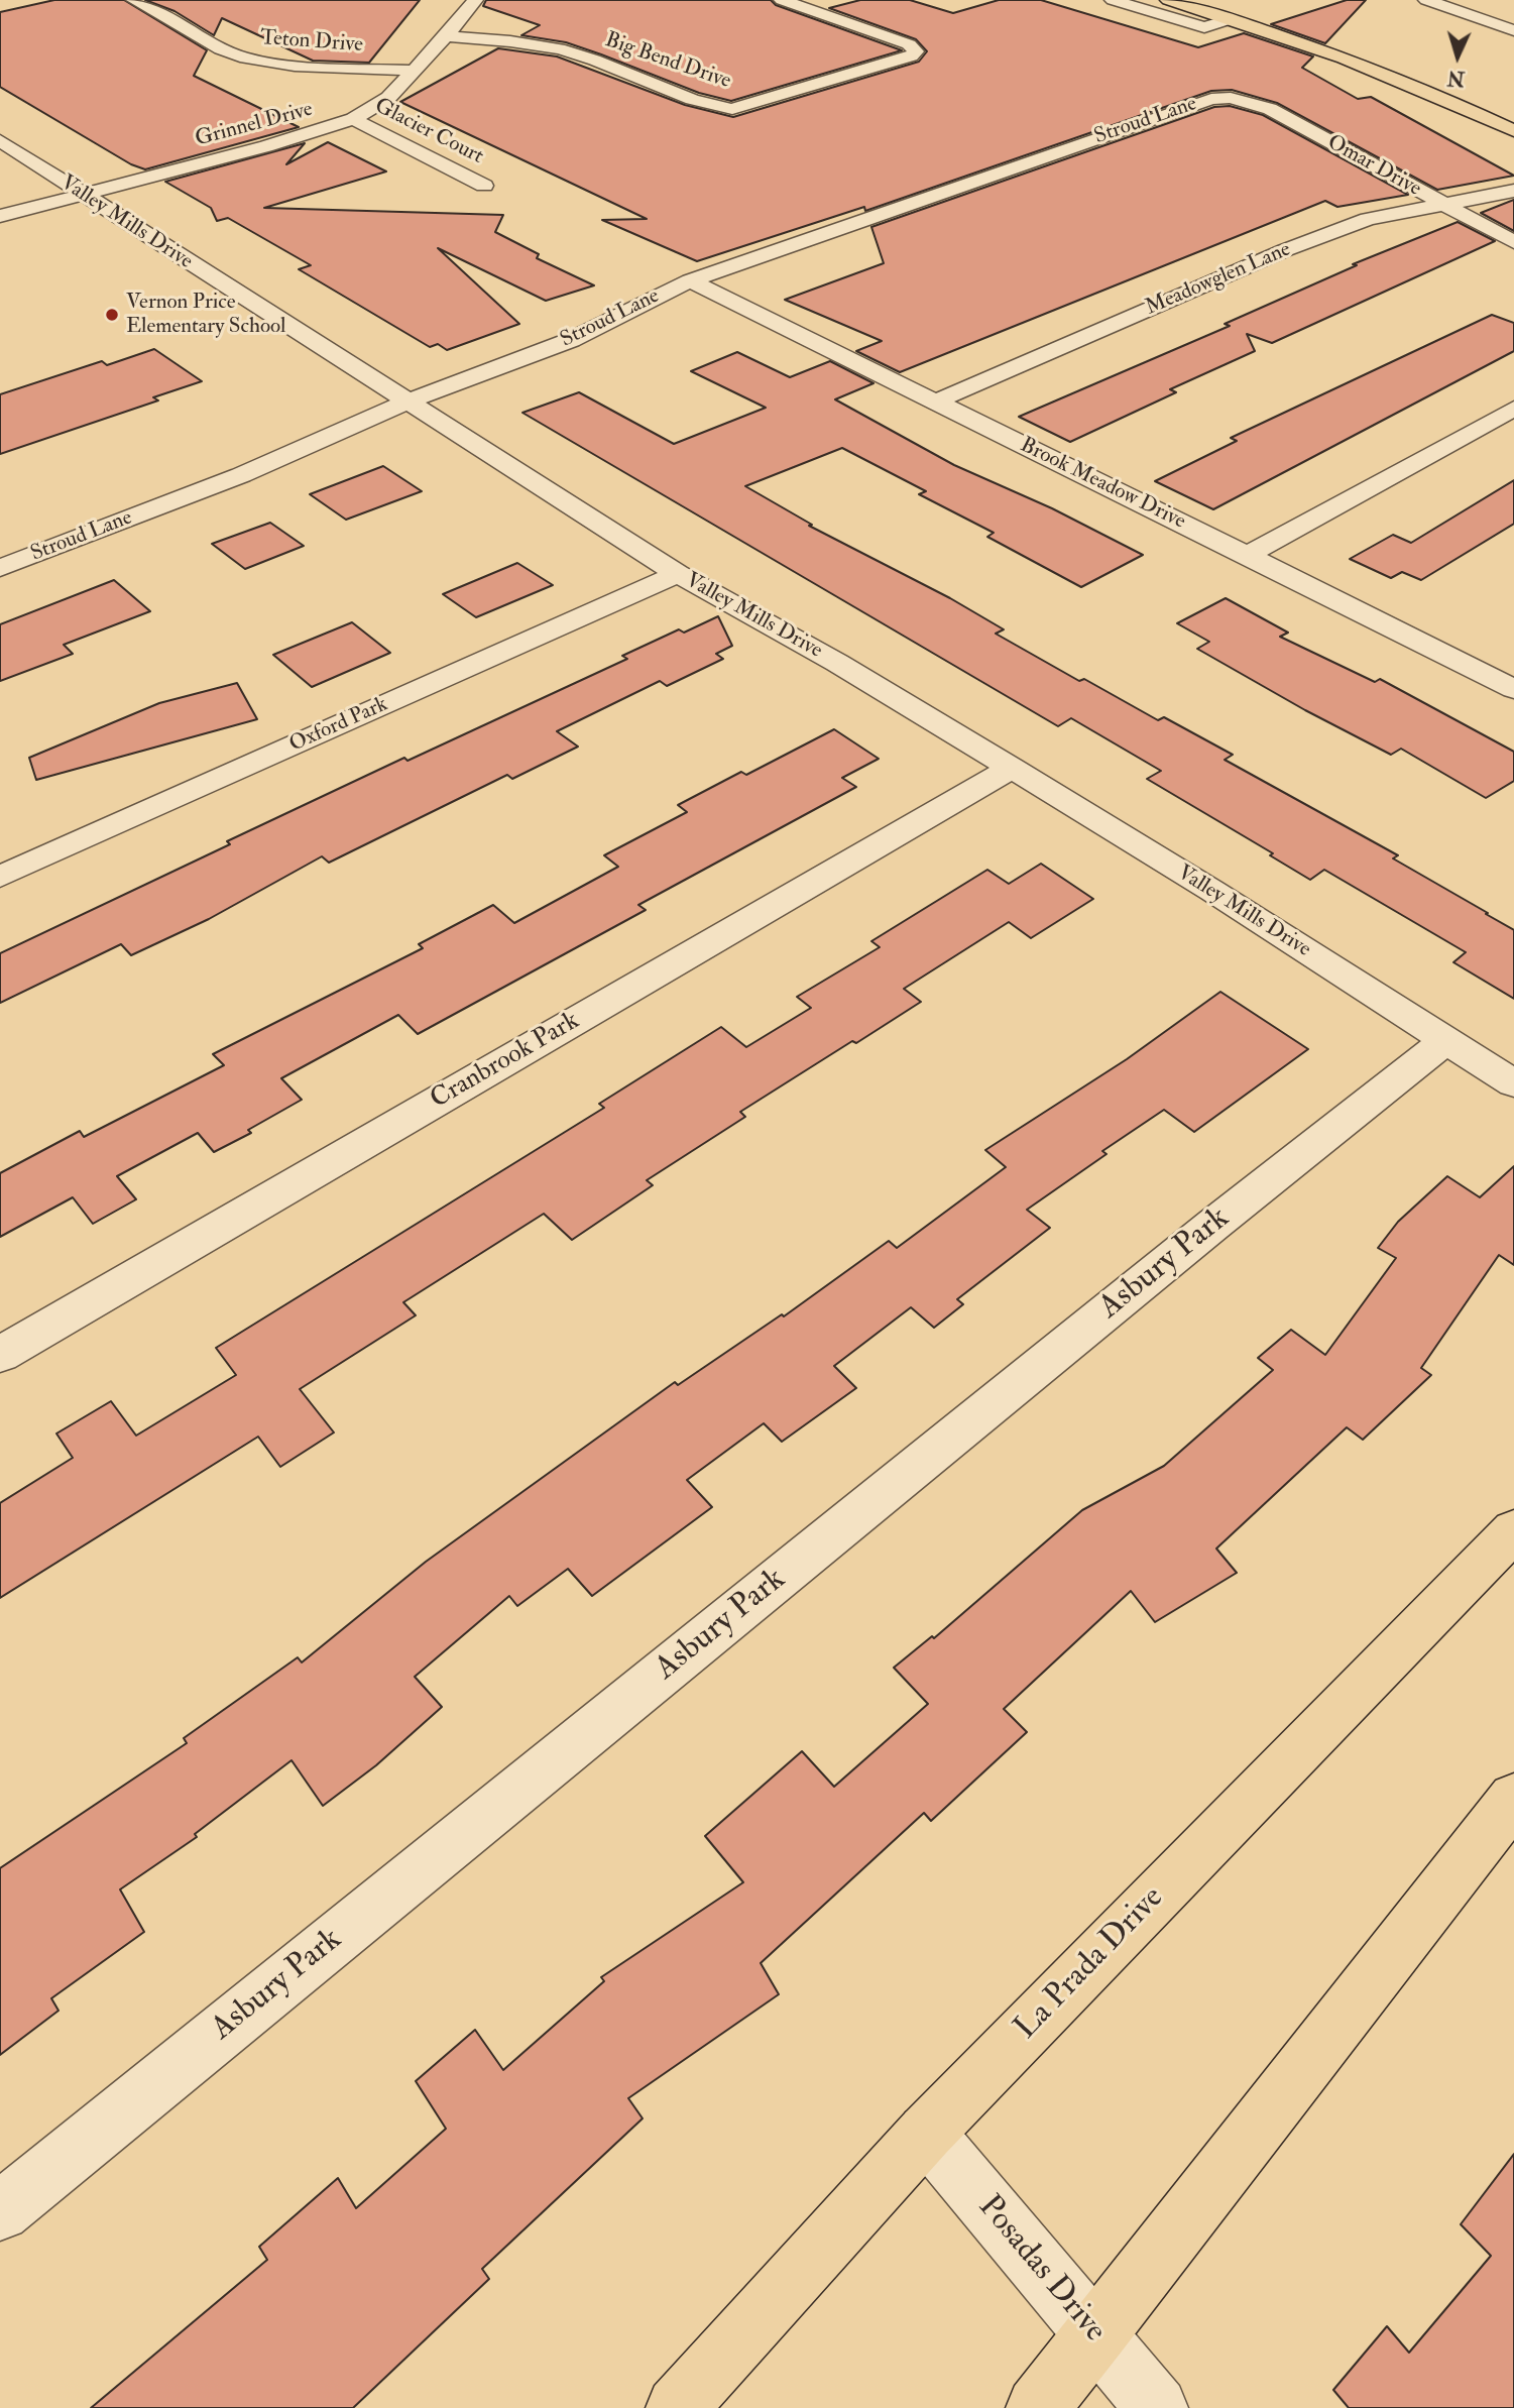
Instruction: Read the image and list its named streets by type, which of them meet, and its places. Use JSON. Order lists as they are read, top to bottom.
{
  "streets": {
    "main road": ["La Prada Drive"],
    "street": [
      "Teton Drive",
      "Big Bend Drive",
      "Stroud Lane",
      "Grinnel Drive",
      "Glacier Court",
      "Omar Drive",
      "Valley Mills Drive",
      "Meadowglen Lane",
      "Brook Meadow Drive",
      "Oxford Park",
      "Cranbrook Park",
      "Asbury Park",
      "Posadas Drive"
    ]
  },
  "crossings": [
    ["Teton Drive", "Grinnel Drive"],
    ["Big Bend Drive", "Grinnel Drive"],
    ["Stroud Lane", "Omar Drive"],
    ["Stroud Lane", "Valley Mills Drive"],
    ["Stroud Lane", "Brook Meadow Drive"],
    ["Grinnel Drive", "Glacier Court"],
    ["Grinnel Drive", "Valley Mills Drive"],
    ["Omar Drive", "Meadowglen Lane"],
    ["Valley Mills Drive", "Oxford Park"],
    ["Valley Mills Drive", "Cranbrook Park"],
    ["Valley Mills Drive", "Asbury Park"],
    ["Meadowglen Lane", "Brook Meadow Drive"],
    ["La Prada Drive", "Posadas Drive"]
  ],
  "places": ["Vernon Price Elementary School"],
  "north": "bottom"
}
